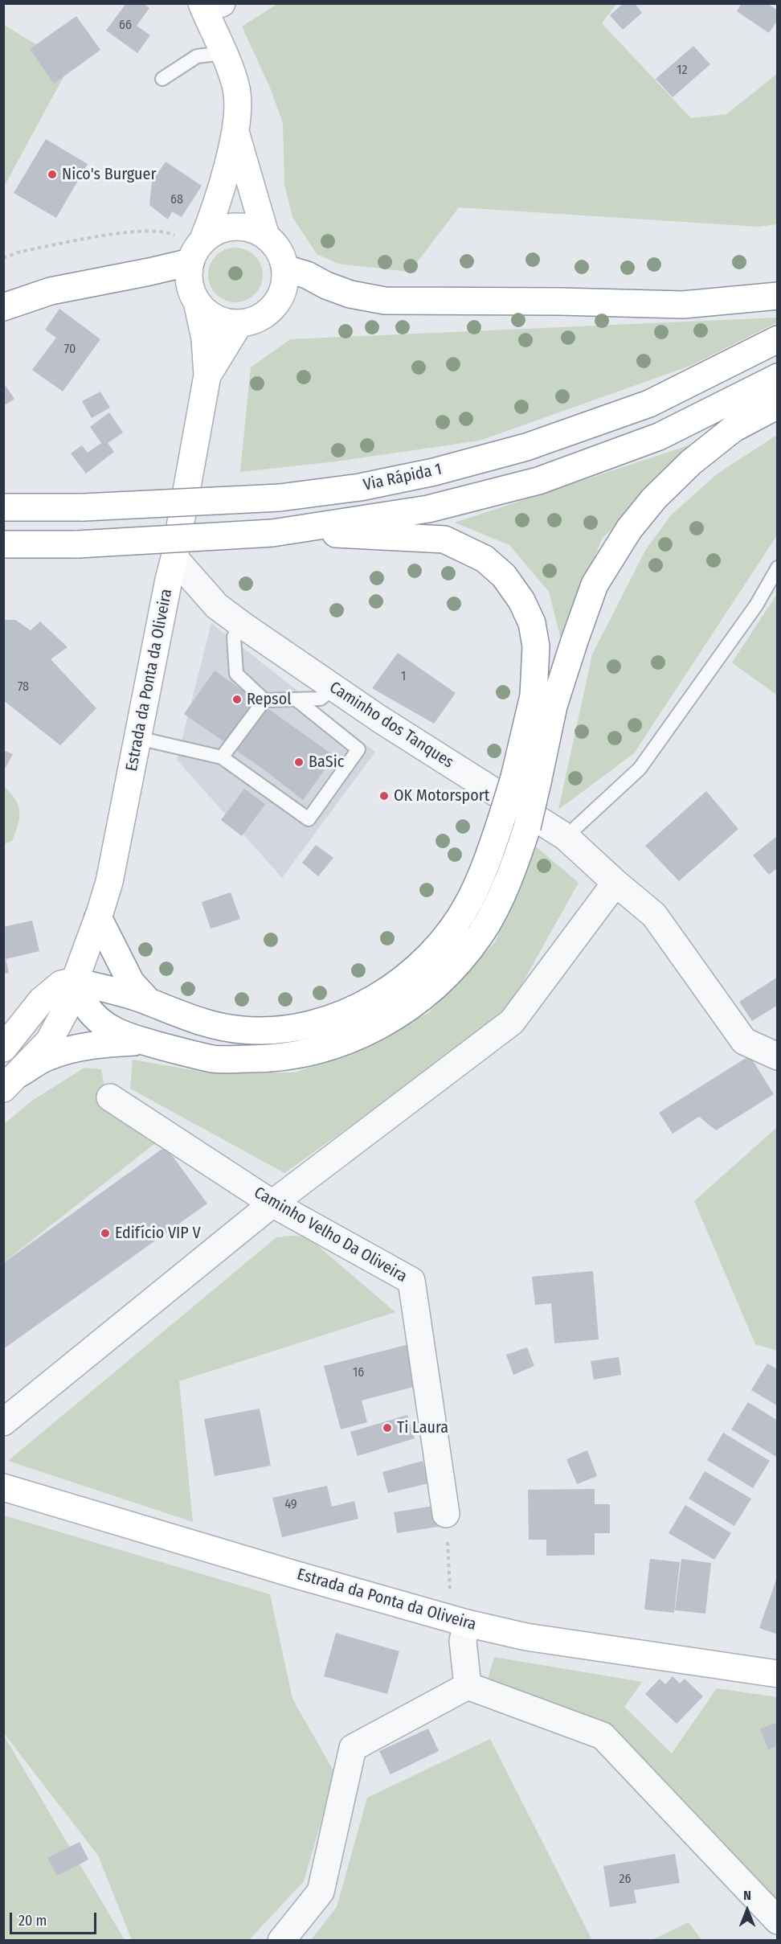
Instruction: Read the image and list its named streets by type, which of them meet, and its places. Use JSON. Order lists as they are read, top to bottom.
{
  "streets": {
    "main road": ["Via Rápida 1", "Estrada da Ponta da Oliveira"],
    "street": ["Caminho dos Tanques", "Caminho Velho Da Oliveira"]
  },
  "crossings": [
    ["Estrada da Ponta da Oliveira", "Caminho dos Tanques"]
  ],
  "places": [
    "Nico's Burguer",
    "Repsol",
    "BaSic",
    "OK Motorsport",
    "Edifício VIP V",
    "Ti Laura"
  ],
  "house_numbers": [
    "66",
    "12",
    "68",
    "70",
    "1",
    "78",
    "16",
    "49",
    "26"
  ],
  "scale_bar": "20 m",
  "north": "top"
}
